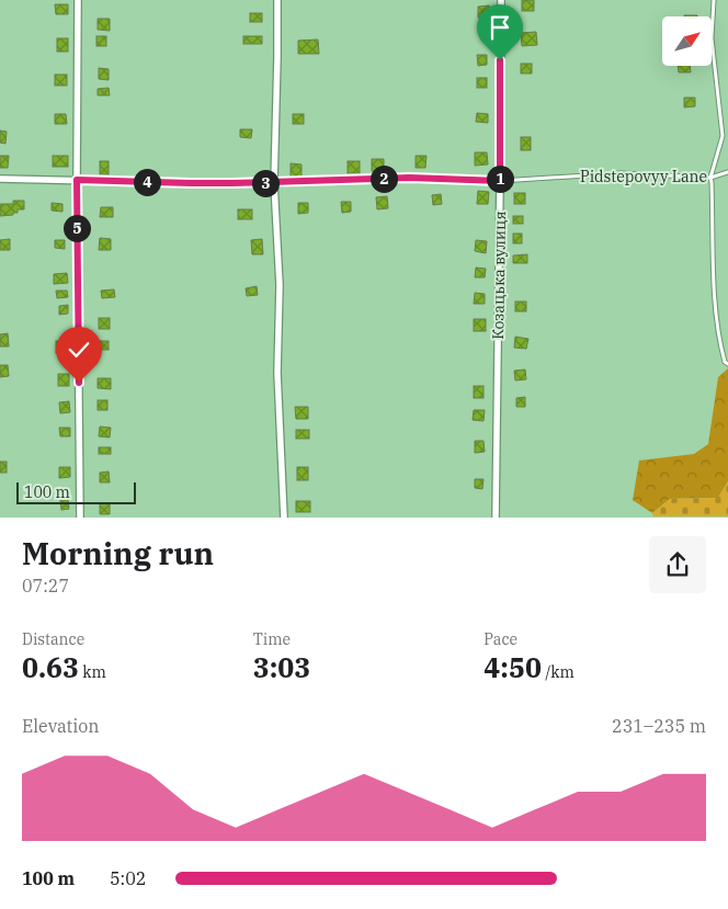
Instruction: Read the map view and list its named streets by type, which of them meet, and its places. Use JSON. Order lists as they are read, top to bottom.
{
  "streets": {
    "street": ["Pidstepovyy Lane", "Козацька вулиця"]
  },
  "crossings": [
    ["Pidstepovyy Lane", "Козацька вулиця"]
  ],
  "scale_bar": "100 m",
  "north": "top right",
  "page": {
    "pins": [
      "1",
      "2",
      "4",
      "3",
      "5"
    ],
    "scale": "100 m",
    "heading": ["Morning run", "07:27"],
    "stats": [
      ["Distance", "0.63 km"],
      ["Time", "3:03"],
      ["Pace", "4:50 /km"]
    ],
    "chart": ["Elevation", "231–235 m"],
    "list": [
      {
        "name": "100 m",
        "note": "5:02"
      }
    ]
  }
}
